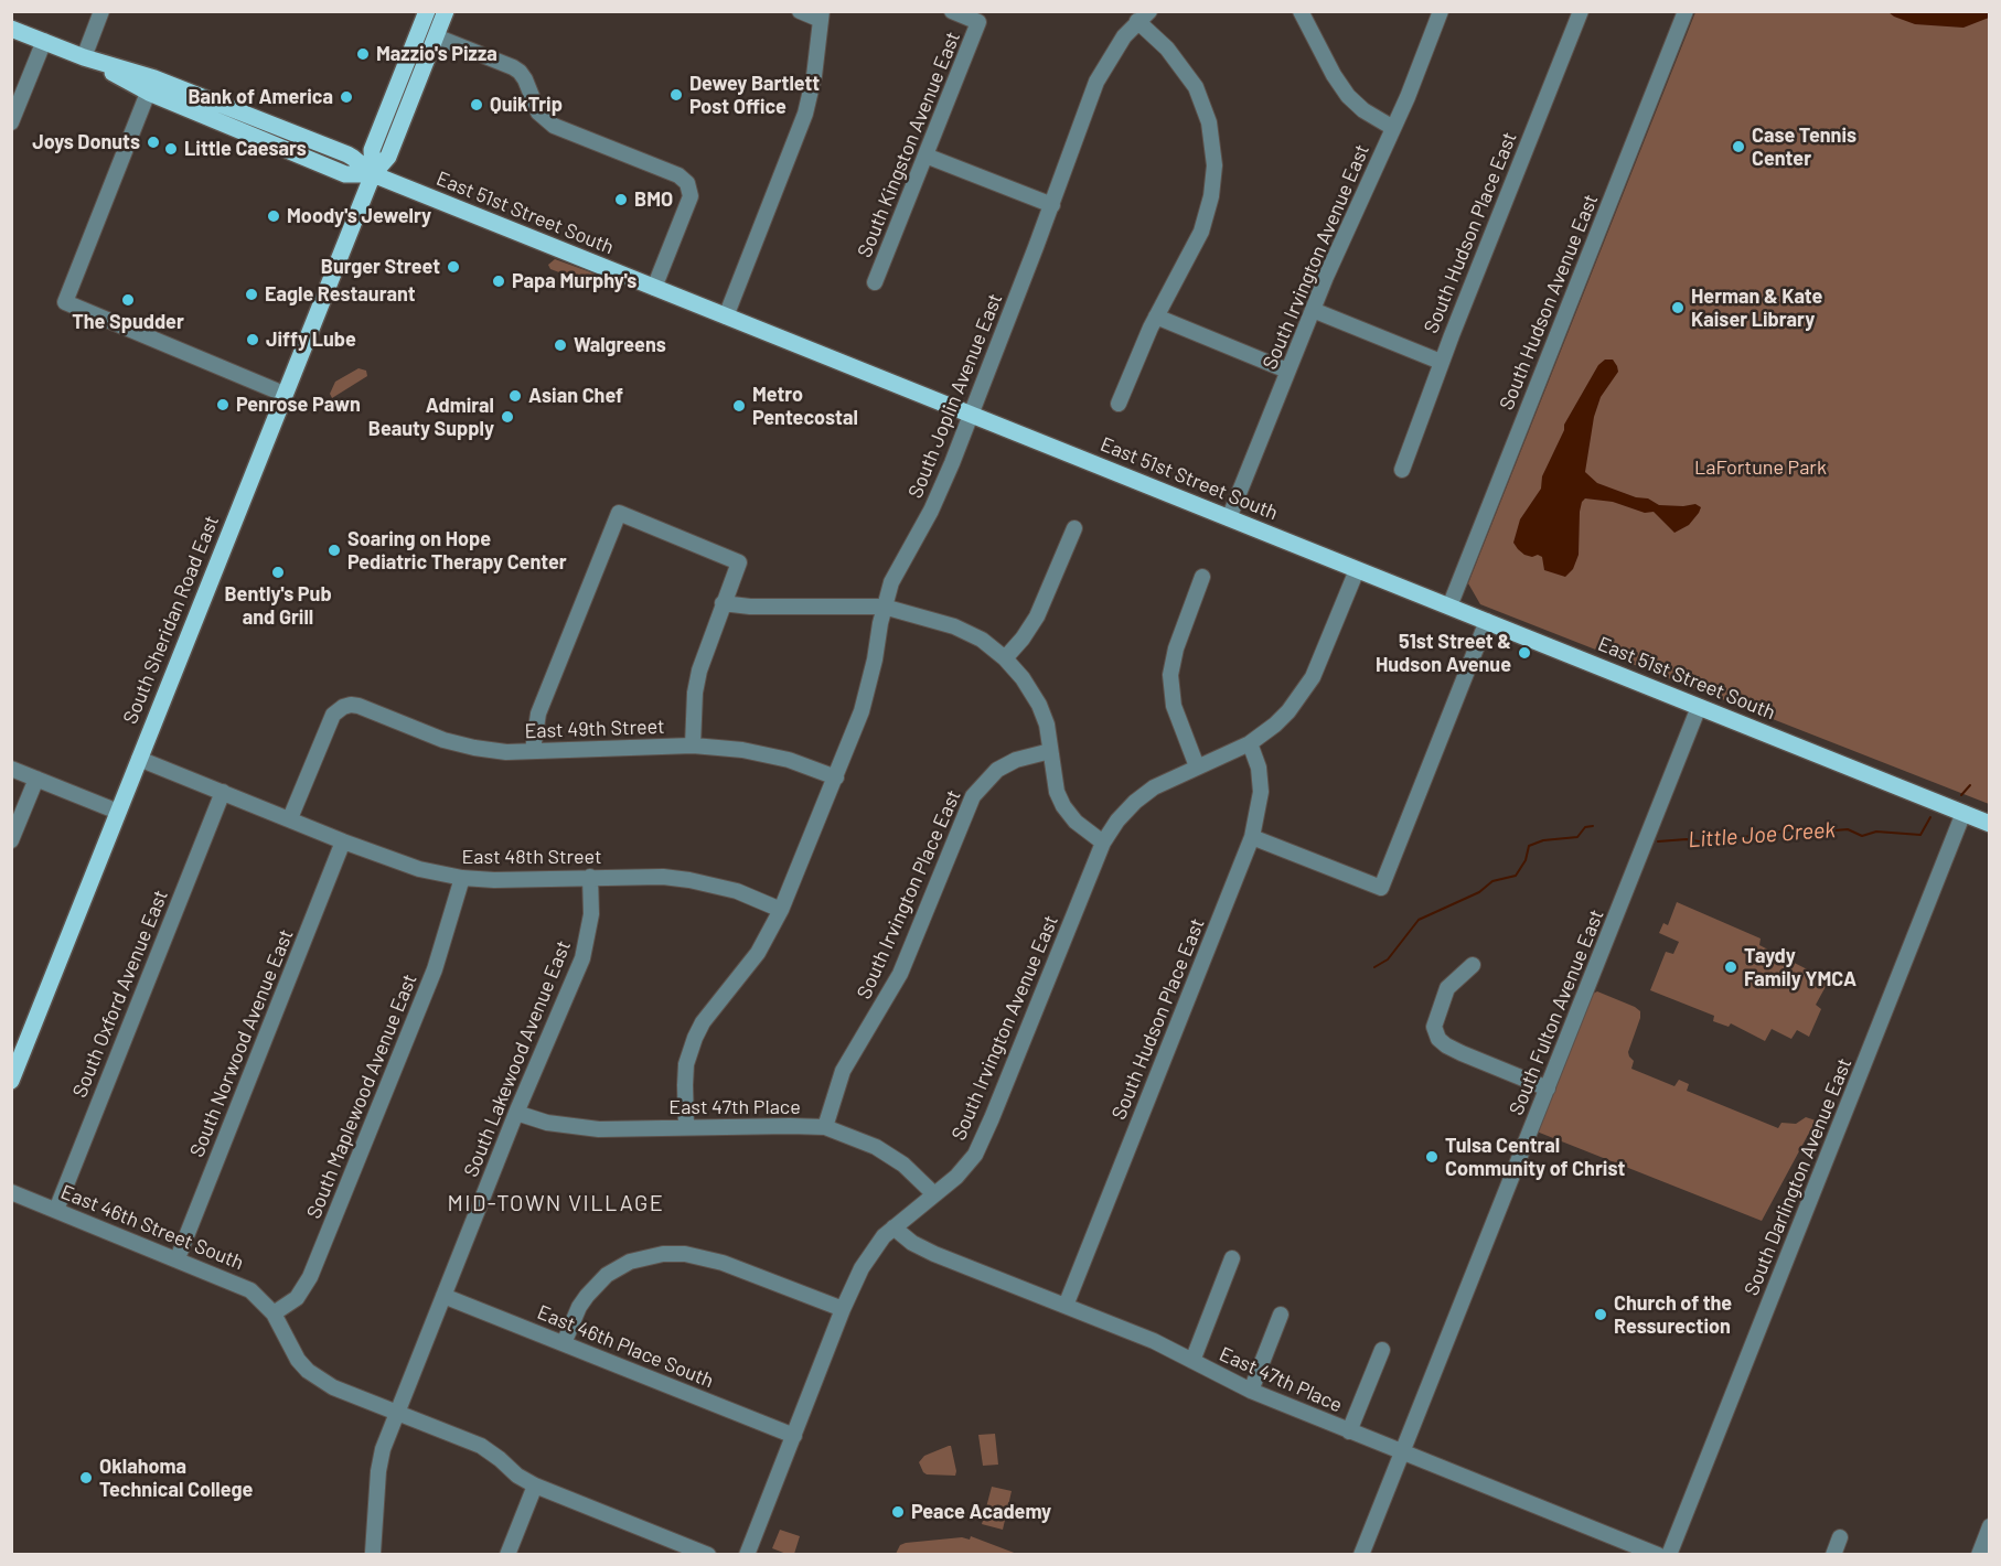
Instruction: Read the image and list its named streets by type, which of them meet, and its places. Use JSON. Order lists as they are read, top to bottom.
{
  "streets": {
    "main road": ["East 51st Street South", "South Sheridan Road East"],
    "street": [
      "South Kingston Avenue East",
      "South Hudson Place East",
      "South Irvington Avenue East",
      "South Hudson Avenue East",
      "South Joplin Avenue East",
      "East 49th Street",
      "East 48th Street",
      "South Irvington Place East",
      "South Oxford Avenue East",
      "South Fulton Avenue East",
      "South Norwood Avenue East",
      "South Lakewood Avenue East",
      "South Maplewood Avenue East",
      "East 47th Place",
      "South Darlington Avenue East",
      "East 46th Street South",
      "East 46th Place South"
    ]
  },
  "crossings": [
    ["East 51st Street South", "South Irvington Avenue East"],
    ["East 51st Street South", "South Hudson Avenue East"],
    ["East 51st Street South", "South Joplin Avenue East"],
    ["East 51st Street South", "South Sheridan Road East"],
    ["East 51st Street South", "South Fulton Avenue East"],
    ["East 51st Street South", "South Darlington Avenue East"],
    ["South Hudson Place East", "South Irvington Avenue East"],
    ["South Hudson Place East", "East 47th Place"],
    ["South Irvington Avenue East", "East 47th Place"],
    ["South Irvington Avenue East", "East 46th Place South"],
    ["South Joplin Avenue East", "East 49th Street"],
    ["South Joplin Avenue East", "East 48th Street"],
    ["South Joplin Avenue East", "East 47th Place"],
    ["South Sheridan Road East", "East 48th Street"],
    ["East 49th Street", "East 48th Street"],
    ["East 48th Street", "South Oxford Avenue East"],
    ["East 48th Street", "South Norwood Avenue East"],
    ["East 48th Street", "South Lakewood Avenue East"],
    ["East 48th Street", "South Maplewood Avenue East"],
    ["South Irvington Place East", "East 47th Place"],
    ["South Oxford Avenue East", "East 46th Street South"],
    ["South Fulton Avenue East", "East 47th Place"],
    ["South Norwood Avenue East", "East 46th Street South"],
    ["South Lakewood Avenue East", "East 47th Place"],
    ["South Lakewood Avenue East", "East 46th Street South"],
    ["South Lakewood Avenue East", "East 46th Place South"],
    ["South Maplewood Avenue East", "East 46th Street South"]
  ],
  "districts": ["MID-TOWN VILLAGE"],
  "water": ["Little Joe Creek"],
  "parks": ["LaFortune Park"],
  "places": [
    "Mazzio's Pizza",
    "Dewey Bartlett Post Office",
    "Bank of America",
    "QuikTrip",
    "Joys Donuts",
    "Case Tennis Center",
    "Little Caesars",
    "BMO",
    "Moody's Jewelry",
    "Burger Street",
    "Papa Murphy's",
    "Eagle Restaurant",
    "The Spudder",
    "Herman & Kate Kaiser Library",
    "Jiffy Lube",
    "Walgreens",
    "Asian Chef",
    "Penrose Pawn",
    "Metro Pentecostal",
    "Admiral Beauty Supply",
    "Soaring on Hope Pediatric Therapy Center",
    "Bently's Pub and Grill",
    "51st Street & Hudson Avenue",
    "Taydy Family YMCA",
    "Tulsa Central Community of Christ",
    "Church of the Ressurection",
    "Oklahoma Technical College",
    "Peace Academy"
  ]
}
